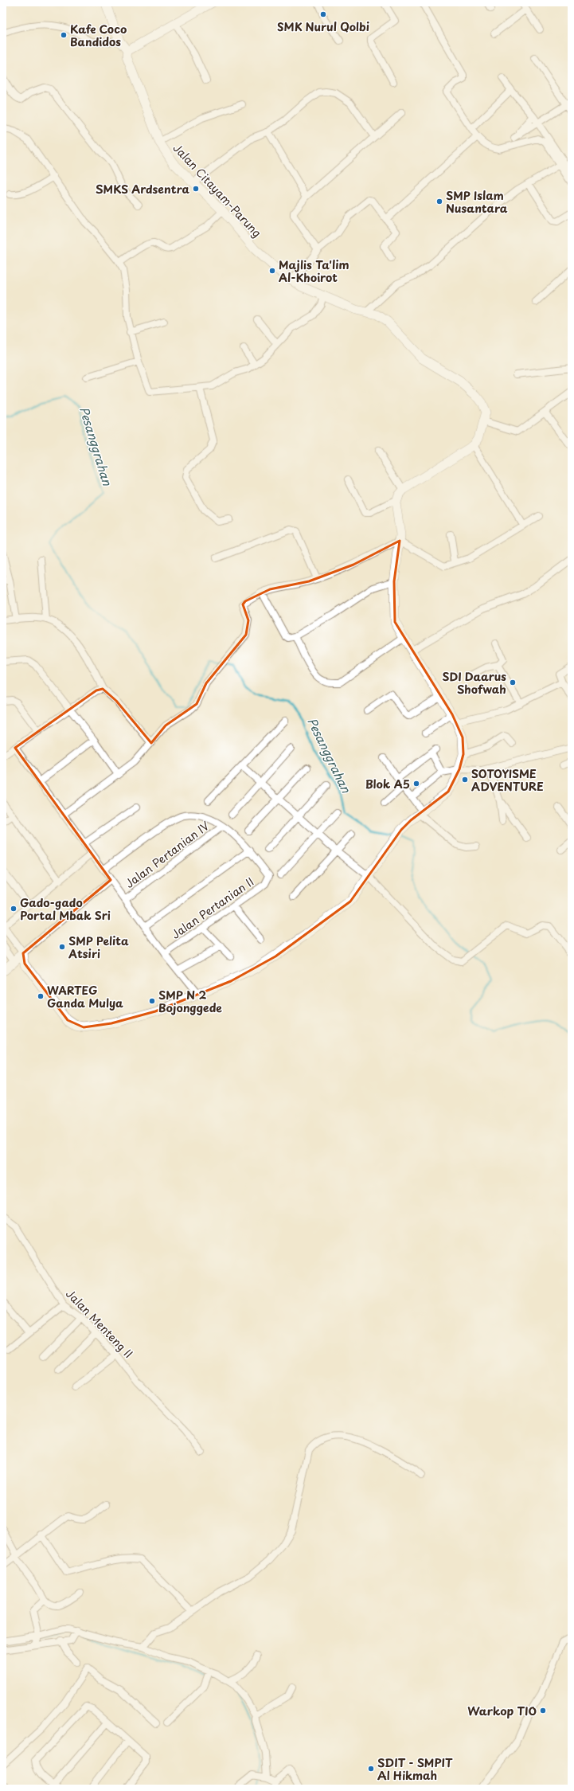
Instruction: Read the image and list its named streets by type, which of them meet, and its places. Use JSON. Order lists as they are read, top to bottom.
{
  "streets": {
    "street": [
      "Jalan Citayam-Parung",
      "Jalan Pertanian IV",
      "Jalan Pertanian II",
      "Jalan Menteng II"
    ]
  },
  "water": ["Pesanggrahan"],
  "places": [
    "SMK Nurul Qolbi",
    "Kafe Coco Bandidos",
    "SMKS Ardsentra",
    "SMP Islam Nusantara",
    "Majlis Ta'lim Al-Khoirot",
    "SDI Daarus Shofwah",
    "SOTOYISME ADVENTURE",
    "Blok A5",
    "Gado-gado Portal Mbak Sri",
    "SMP Pelita Atsiri",
    "WARTEG Ganda Mulya",
    "SMP N 2 Bojonggede",
    "Warkop TIO",
    "SDIT - SMPIT Al Hikmah"
  ]
}
